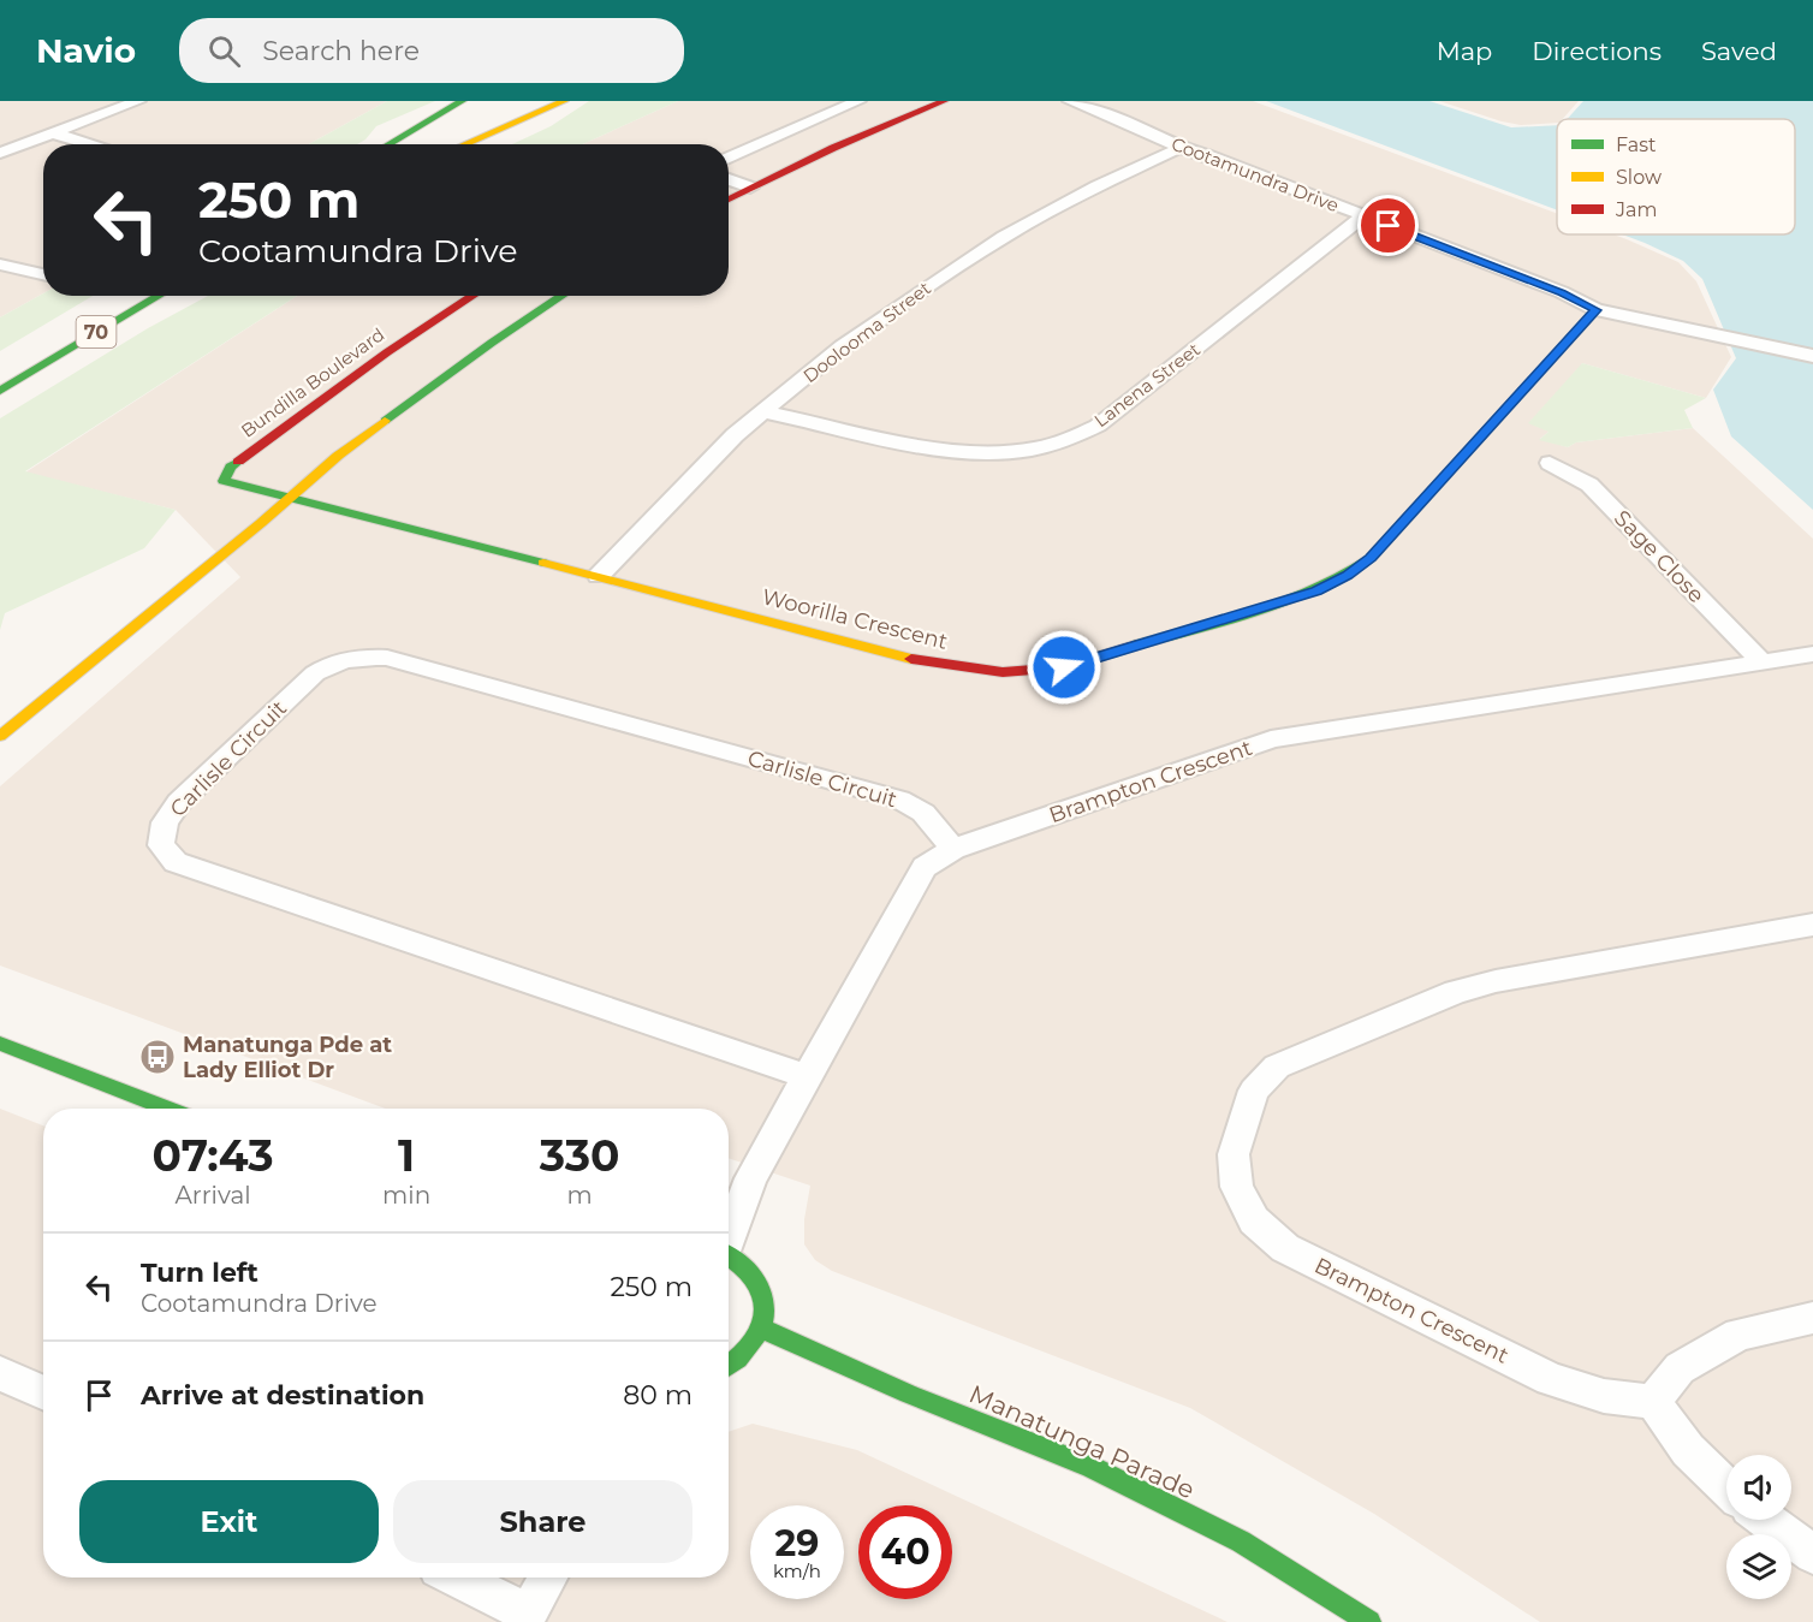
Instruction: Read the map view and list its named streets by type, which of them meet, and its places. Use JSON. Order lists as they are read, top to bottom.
{
  "streets": {
    "main road": [
      "70",
      "Bundilla Boulevard",
      "Woorilla Crescent",
      "Manatunga Parade"
    ],
    "street": [
      "Cootamundra Drive",
      "Doolooma Street",
      "Lanena Street",
      "Sage Close",
      "Carlisle Circuit",
      "Brampton Crescent"
    ]
  },
  "crossings": [
    ["Cootamundra Drive", "Doolooma Street"],
    ["Cootamundra Drive", "Lanena Street"],
    ["Cootamundra Drive", "Woorilla Crescent"],
    ["Doolooma Street", "Lanena Street"],
    ["Doolooma Street", "Woorilla Crescent"],
    ["Bundilla Boulevard", "Woorilla Crescent"],
    ["Sage Close", "Brampton Crescent"],
    ["Carlisle Circuit", "Brampton Crescent"]
  ],
  "places": {
    "bus stop": ["Manatunga Pde at Lady Elliot Dr"]
  },
  "legend": ["Fast", "Slow", "Jam"],
  "page": {
    "header": "Navio",
    "search": "Search here",
    "nav": ["Map", "Directions", "Saved"],
    "turn": ["250 m", "Cootamundra Drive"],
    "eta": [
      "07:43",
      "Arrival",
      "1",
      "min",
      "330",
      "m"
    ],
    "list": [
      {
        "name": "Turn left",
        "note": "Cootamundra Drive",
        "value": "250 m"
      },
      {
        "name": "Arrive at destination",
        "value": "80 m"
      }
    ],
    "buttons": ["Exit", "Share"],
    "speed": "29 km/h",
    "limit": "40"
  }
}
